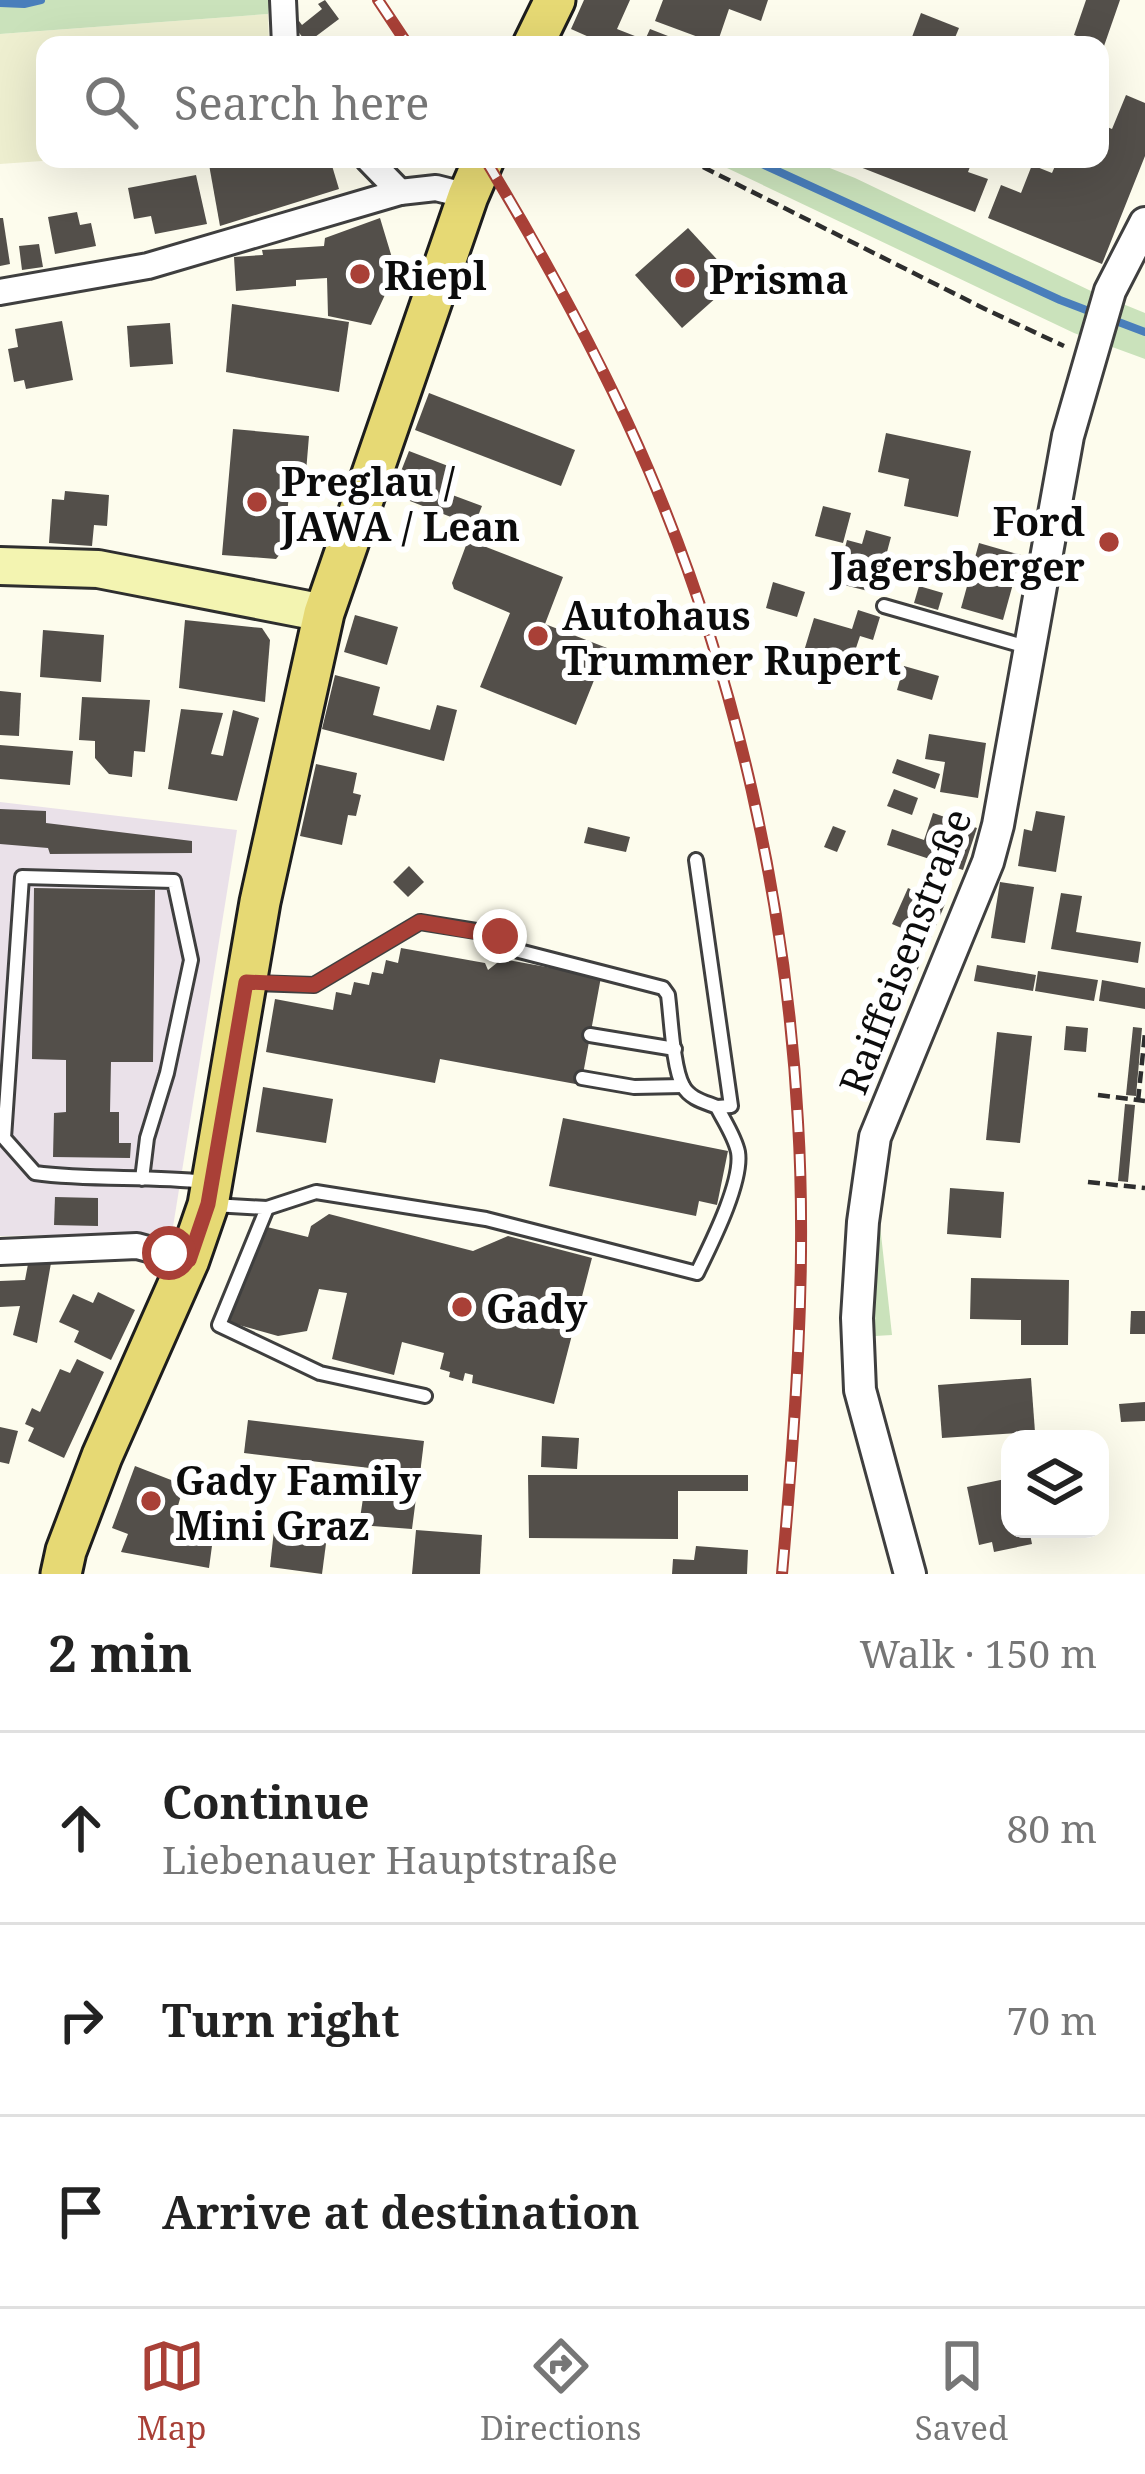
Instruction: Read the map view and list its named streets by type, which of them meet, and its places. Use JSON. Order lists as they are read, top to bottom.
{
  "streets": {
    "street": ["Raiffeisenstraße"]
  },
  "places": [
    "Riepl",
    "Prisma",
    "Preglau / JAWA / Lean",
    "Ford Jagersberger",
    "Autohaus Trummer Rupert",
    "Gady",
    "Gady Family Mini Graz"
  ],
  "page": {
    "search": "Search here",
    "heading": ["2 min", "Walk · 150 m"],
    "list": [
      ["Continue", "Liebenauer Hauptstraße", "80 m"],
      ["Turn right", "70 m"],
      "Arrive at destination"
    ],
    "nav": ["Map", "Directions", "Saved"]
  }
}
